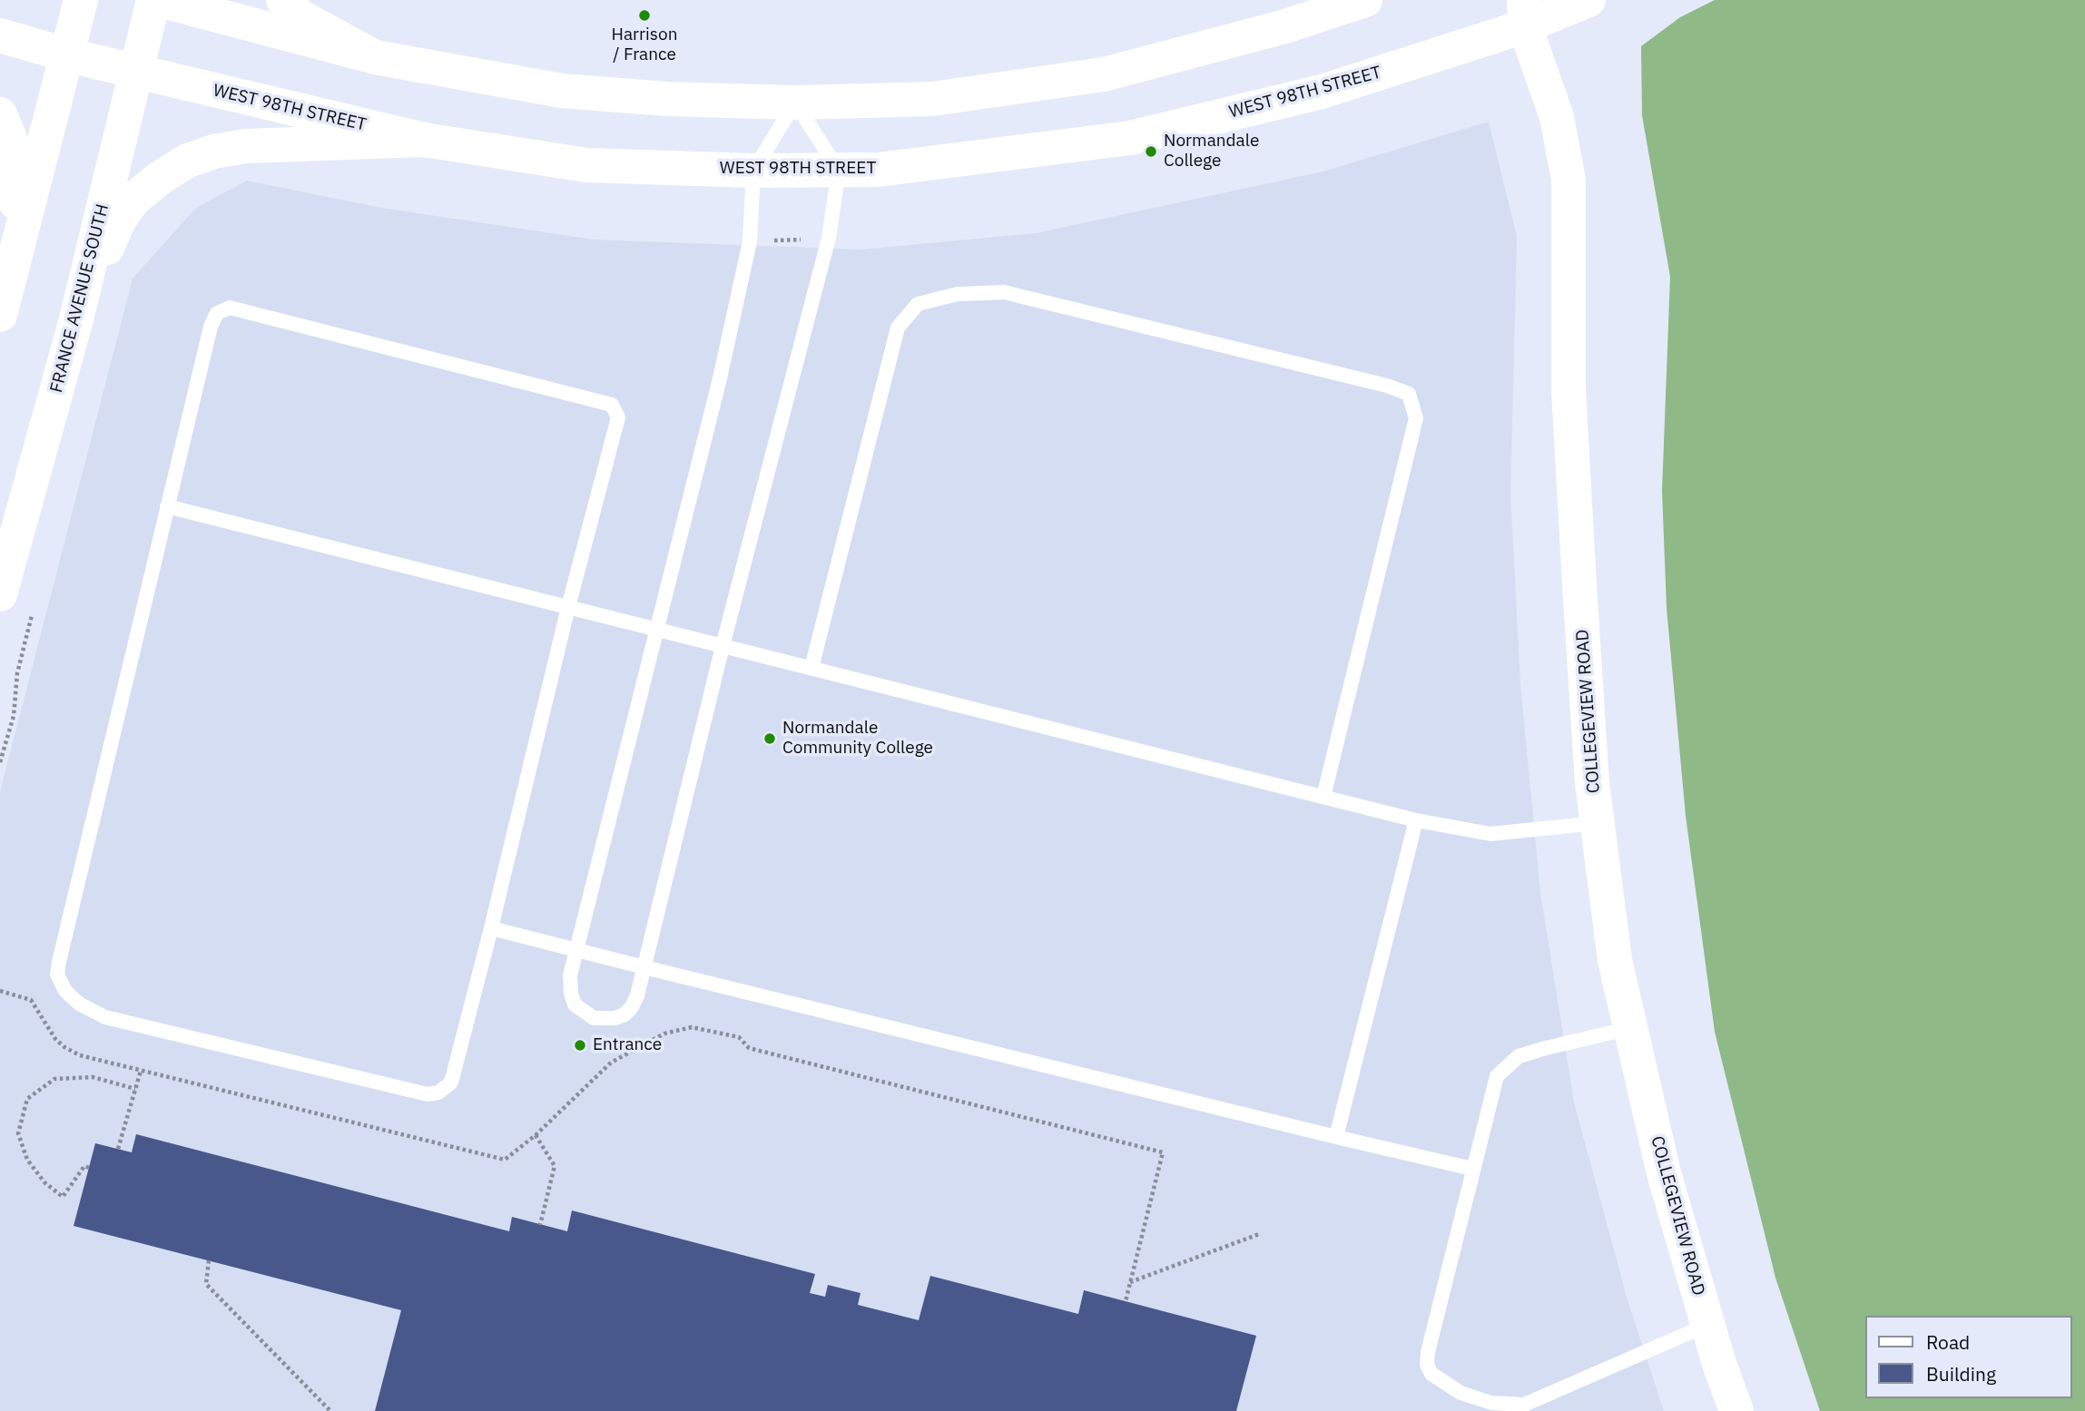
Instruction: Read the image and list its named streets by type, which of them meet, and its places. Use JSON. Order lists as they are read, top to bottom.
{
  "streets": {
    "street": ["WEST 98TH STREET", "FRANCE AVENUE SOUTH", "COLLEGEVIEW ROAD"]
  },
  "crossings": [
    ["WEST 98TH STREET", "FRANCE AVENUE SOUTH"],
    ["WEST 98TH STREET", "COLLEGEVIEW ROAD"]
  ],
  "places": [
    "Harrison / France",
    "Normandale College",
    "Normandale Community College",
    "Entrance"
  ],
  "legend": ["Road", "Building"]
}
